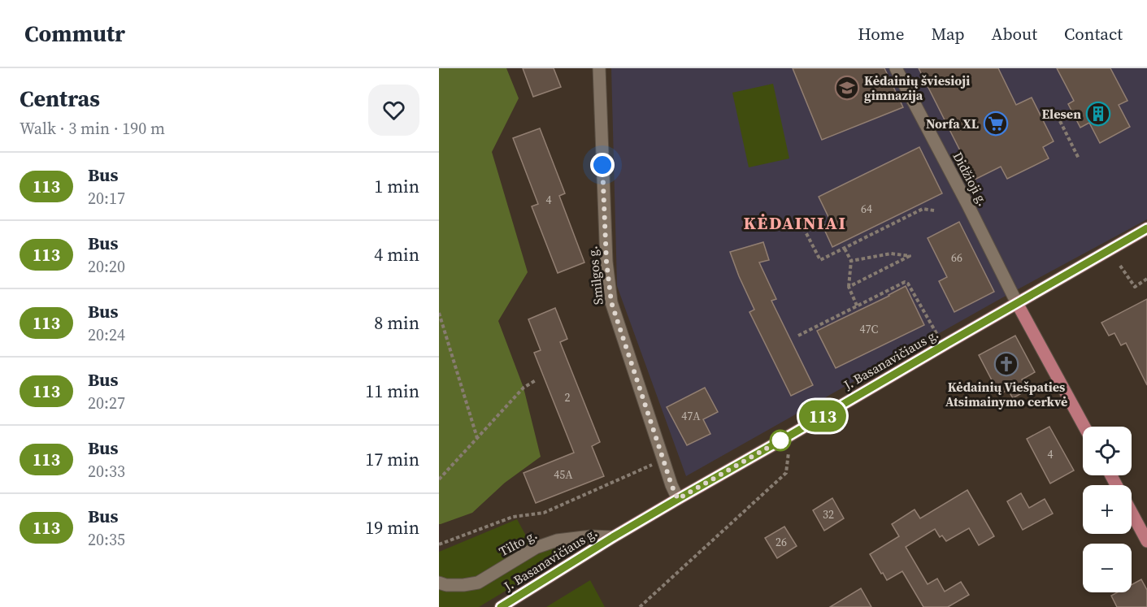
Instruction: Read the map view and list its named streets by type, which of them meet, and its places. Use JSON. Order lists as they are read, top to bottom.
{
  "streets": {
    "main road": ["J. Basanavičiaus g."],
    "street": ["Didžioji g.", "Smilgos g.", "Tilto g."]
  },
  "crossings": [
    ["Didžioji g.", "J. Basanavičiaus g."],
    ["Smilgos g.", "J. Basanavičiaus g."],
    ["J. Basanavičiaus g.", "Tilto g."]
  ],
  "districts": ["KĖDAINIAI"],
  "places": {
    "school or university": ["Kėdainių šviesioji gimnazija"],
    "building": ["Elesen"],
    "supermarket": ["Norfa XL"],
    "church": ["Kėdainių Viešpaties Atsimainymo cerkvė"]
  },
  "lines": ["bus line 113"],
  "house_numbers": [
    "4",
    "64",
    "66",
    "47C",
    "2",
    "47A",
    "4",
    "45A",
    "32",
    "26"
  ],
  "page": {
    "header": "Commutr",
    "nav": [
      "Home",
      "Map",
      "About",
      "Contact"
    ],
    "heading": ["Centras", "Walk · 3 min · 190 m"],
    "on_map": "113",
    "list": [
      {
        "mark": "113",
        "name": "Bus",
        "note": "20:17",
        "value": "1 min"
      },
      {
        "mark": "113",
        "name": "Bus",
        "note": "20:20",
        "value": "4 min"
      },
      {
        "mark": "113",
        "name": "Bus",
        "note": "20:24",
        "value": "8 min"
      },
      {
        "mark": "113",
        "name": "Bus",
        "note": "20:27",
        "value": "11 min"
      },
      {
        "mark": "113",
        "name": "Bus",
        "note": "20:33",
        "value": "17 min"
      },
      {
        "mark": "113",
        "name": "Bus",
        "note": "20:35",
        "value": "19 min"
      }
    ],
    "map_buttons": ["+", "−"]
  }
}
